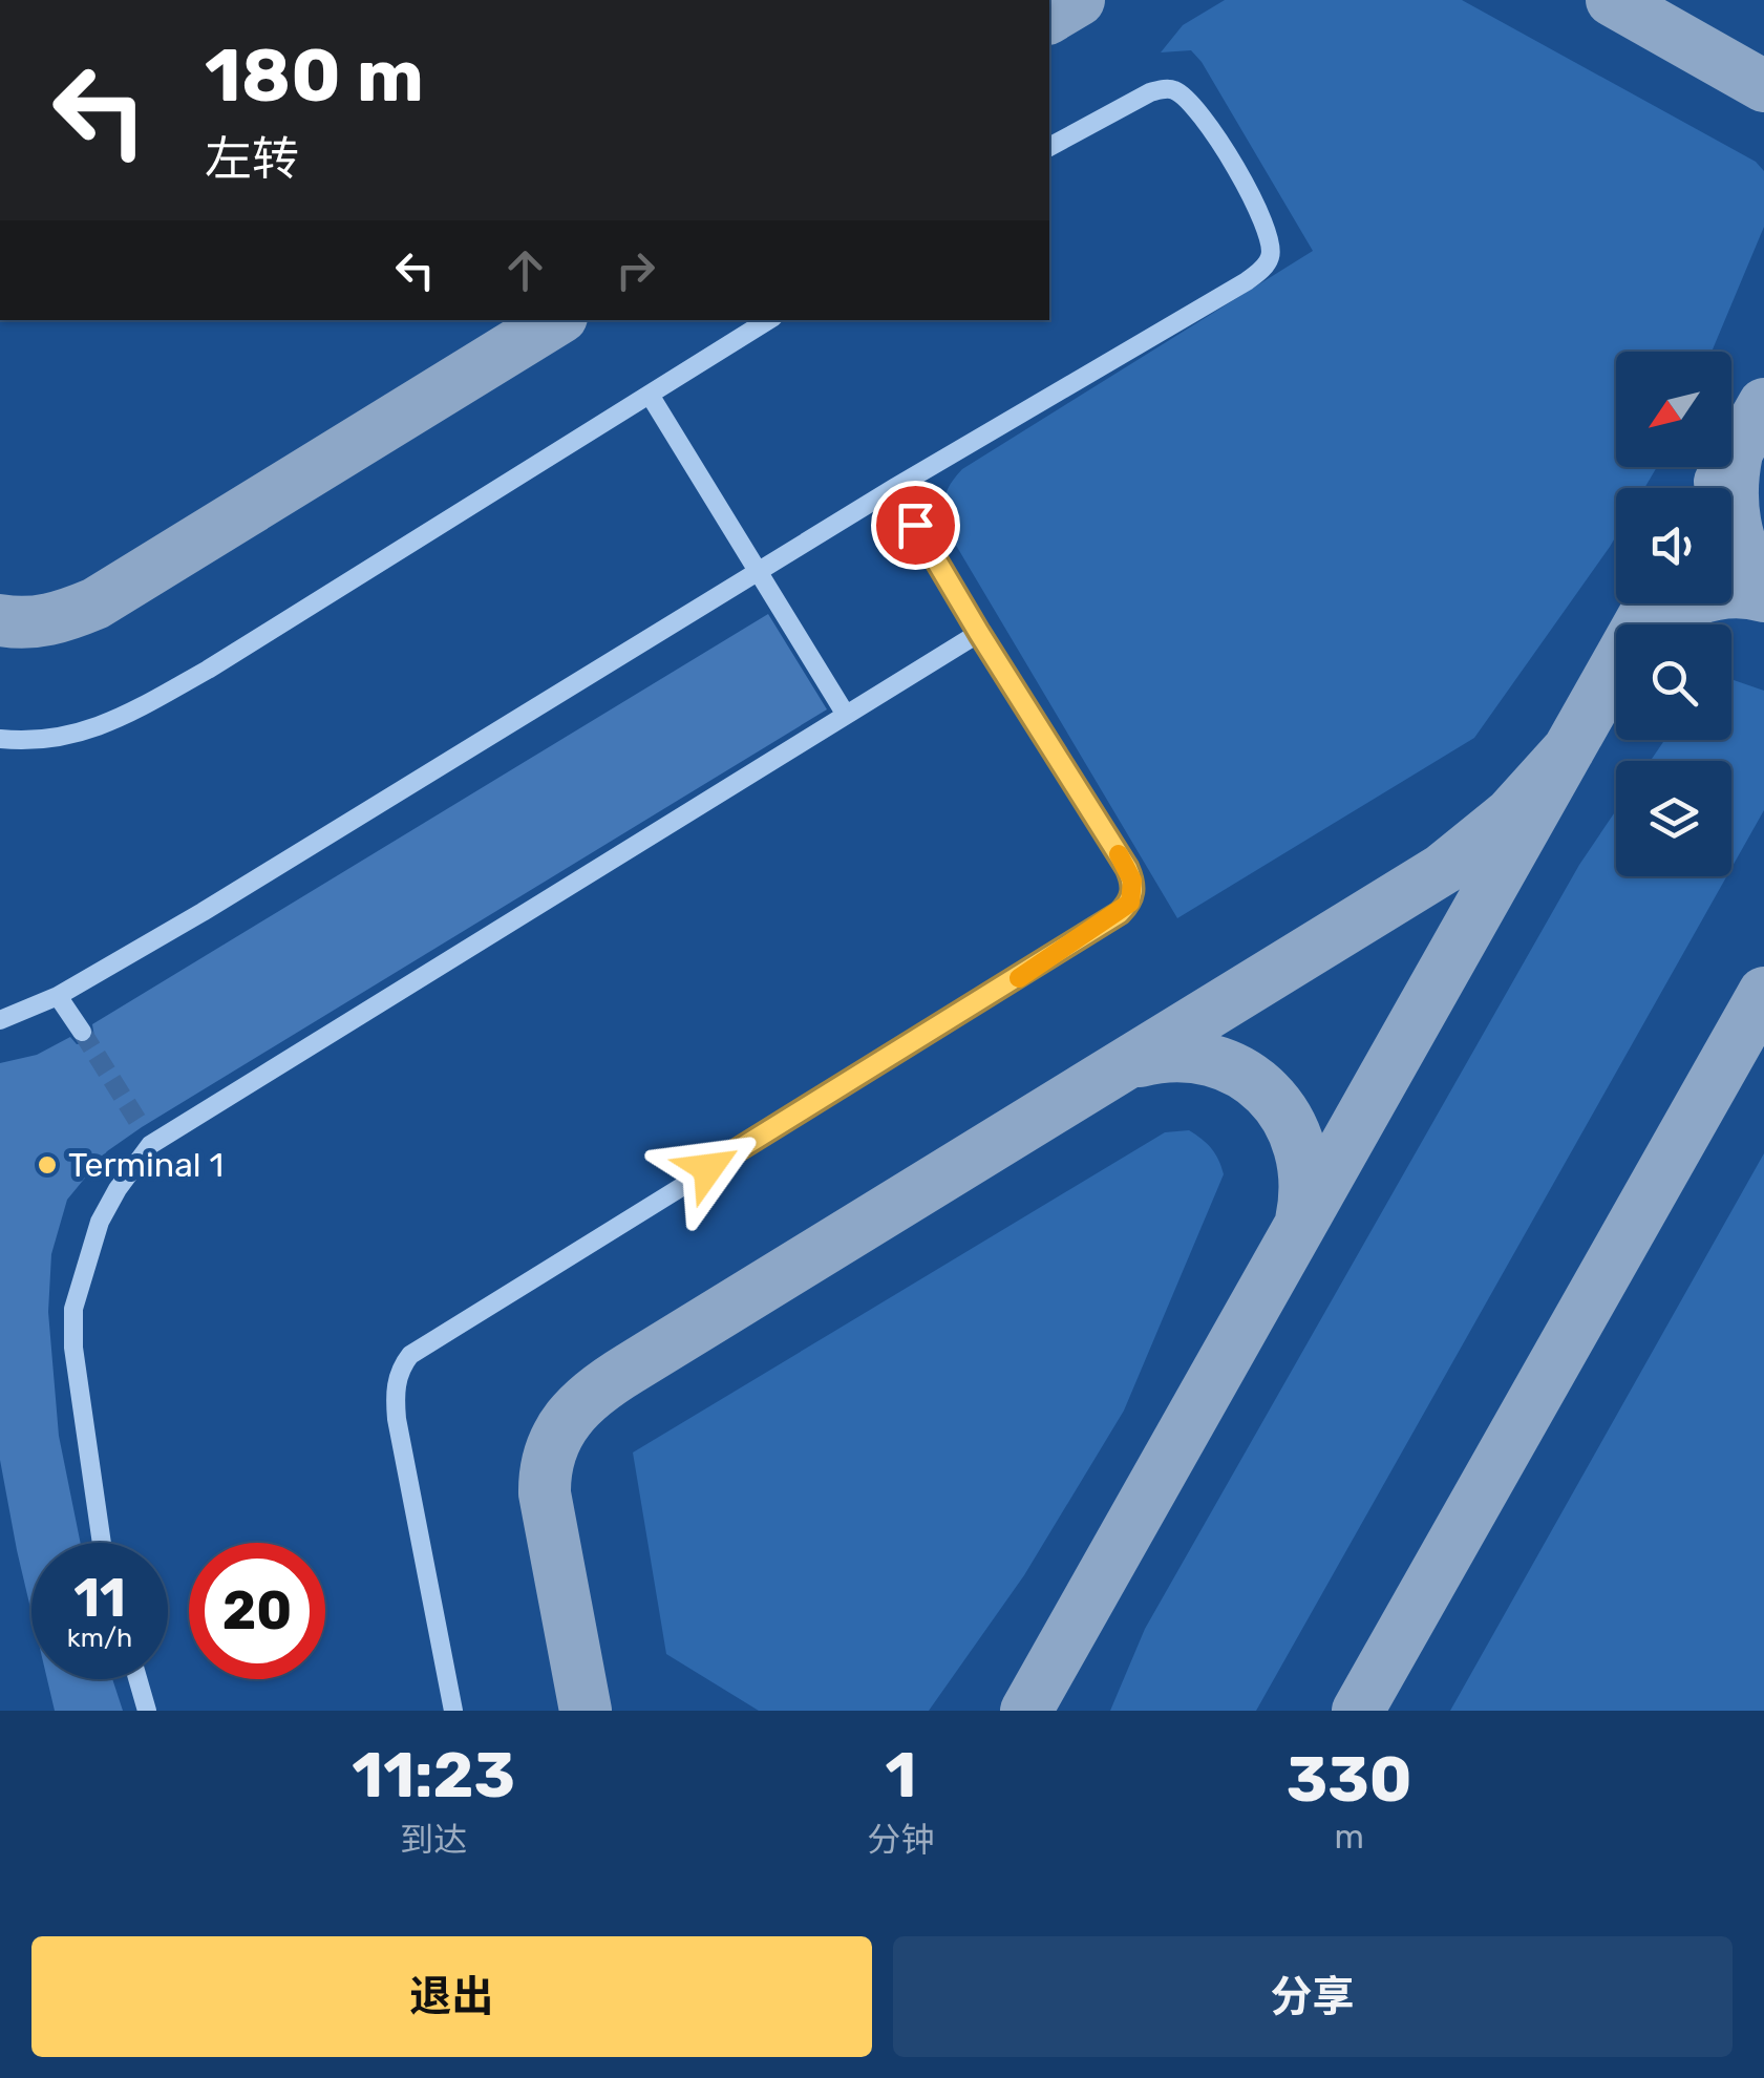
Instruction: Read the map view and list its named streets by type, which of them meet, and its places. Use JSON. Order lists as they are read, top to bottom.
{
  "places": ["Terminal 1"],
  "north": "bottom left",
  "page": {
    "turn": ["180 m", "左转"],
    "speed": "11 km/h",
    "limit": "20",
    "eta": [
      "11:23",
      "到达",
      "1",
      "分钟",
      "330",
      "m"
    ],
    "buttons": ["退出", "分享"]
  }
}
